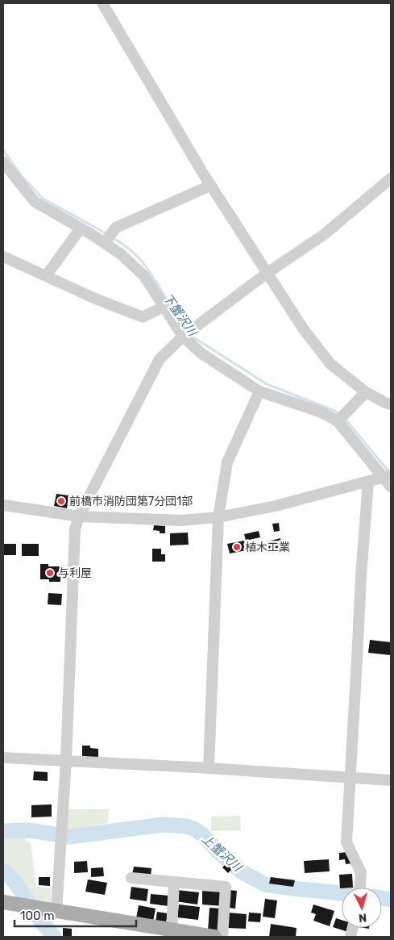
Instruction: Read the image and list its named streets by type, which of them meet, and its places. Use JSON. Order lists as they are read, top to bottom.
{
  "water": ["下蟹沢川", "上蟹沢川"],
  "places": ["前橋市消防団第7分団1部", "植木工業", "与利屋"],
  "scale_bar": "100 m",
  "north": "bottom"
}
